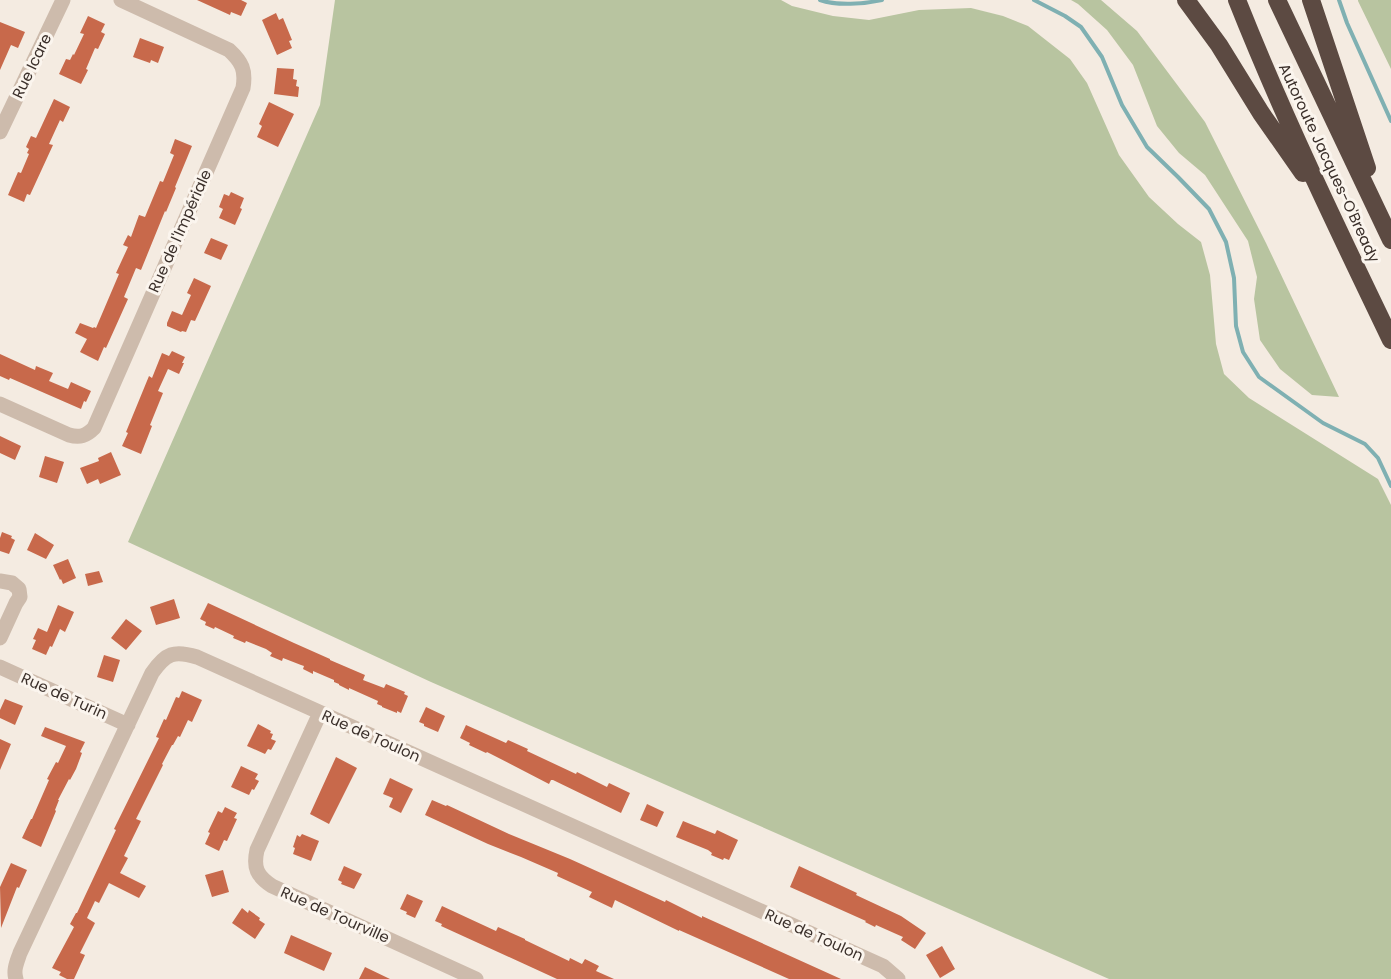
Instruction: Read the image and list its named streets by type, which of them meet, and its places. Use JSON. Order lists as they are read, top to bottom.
{
  "streets": {
    "highway": ["Autoroute Jacques-O'Bready"],
    "street": [
      "Rue Icare",
      "Rue de l'Impériale",
      "Rue de Turin",
      "Rue de Toulon",
      "Rue de Tourville"
    ]
  },
  "crossings": [
    ["Rue de Turin", "Rue de Toulon"],
    ["Rue de Toulon", "Rue de Tourville"]
  ]
}
